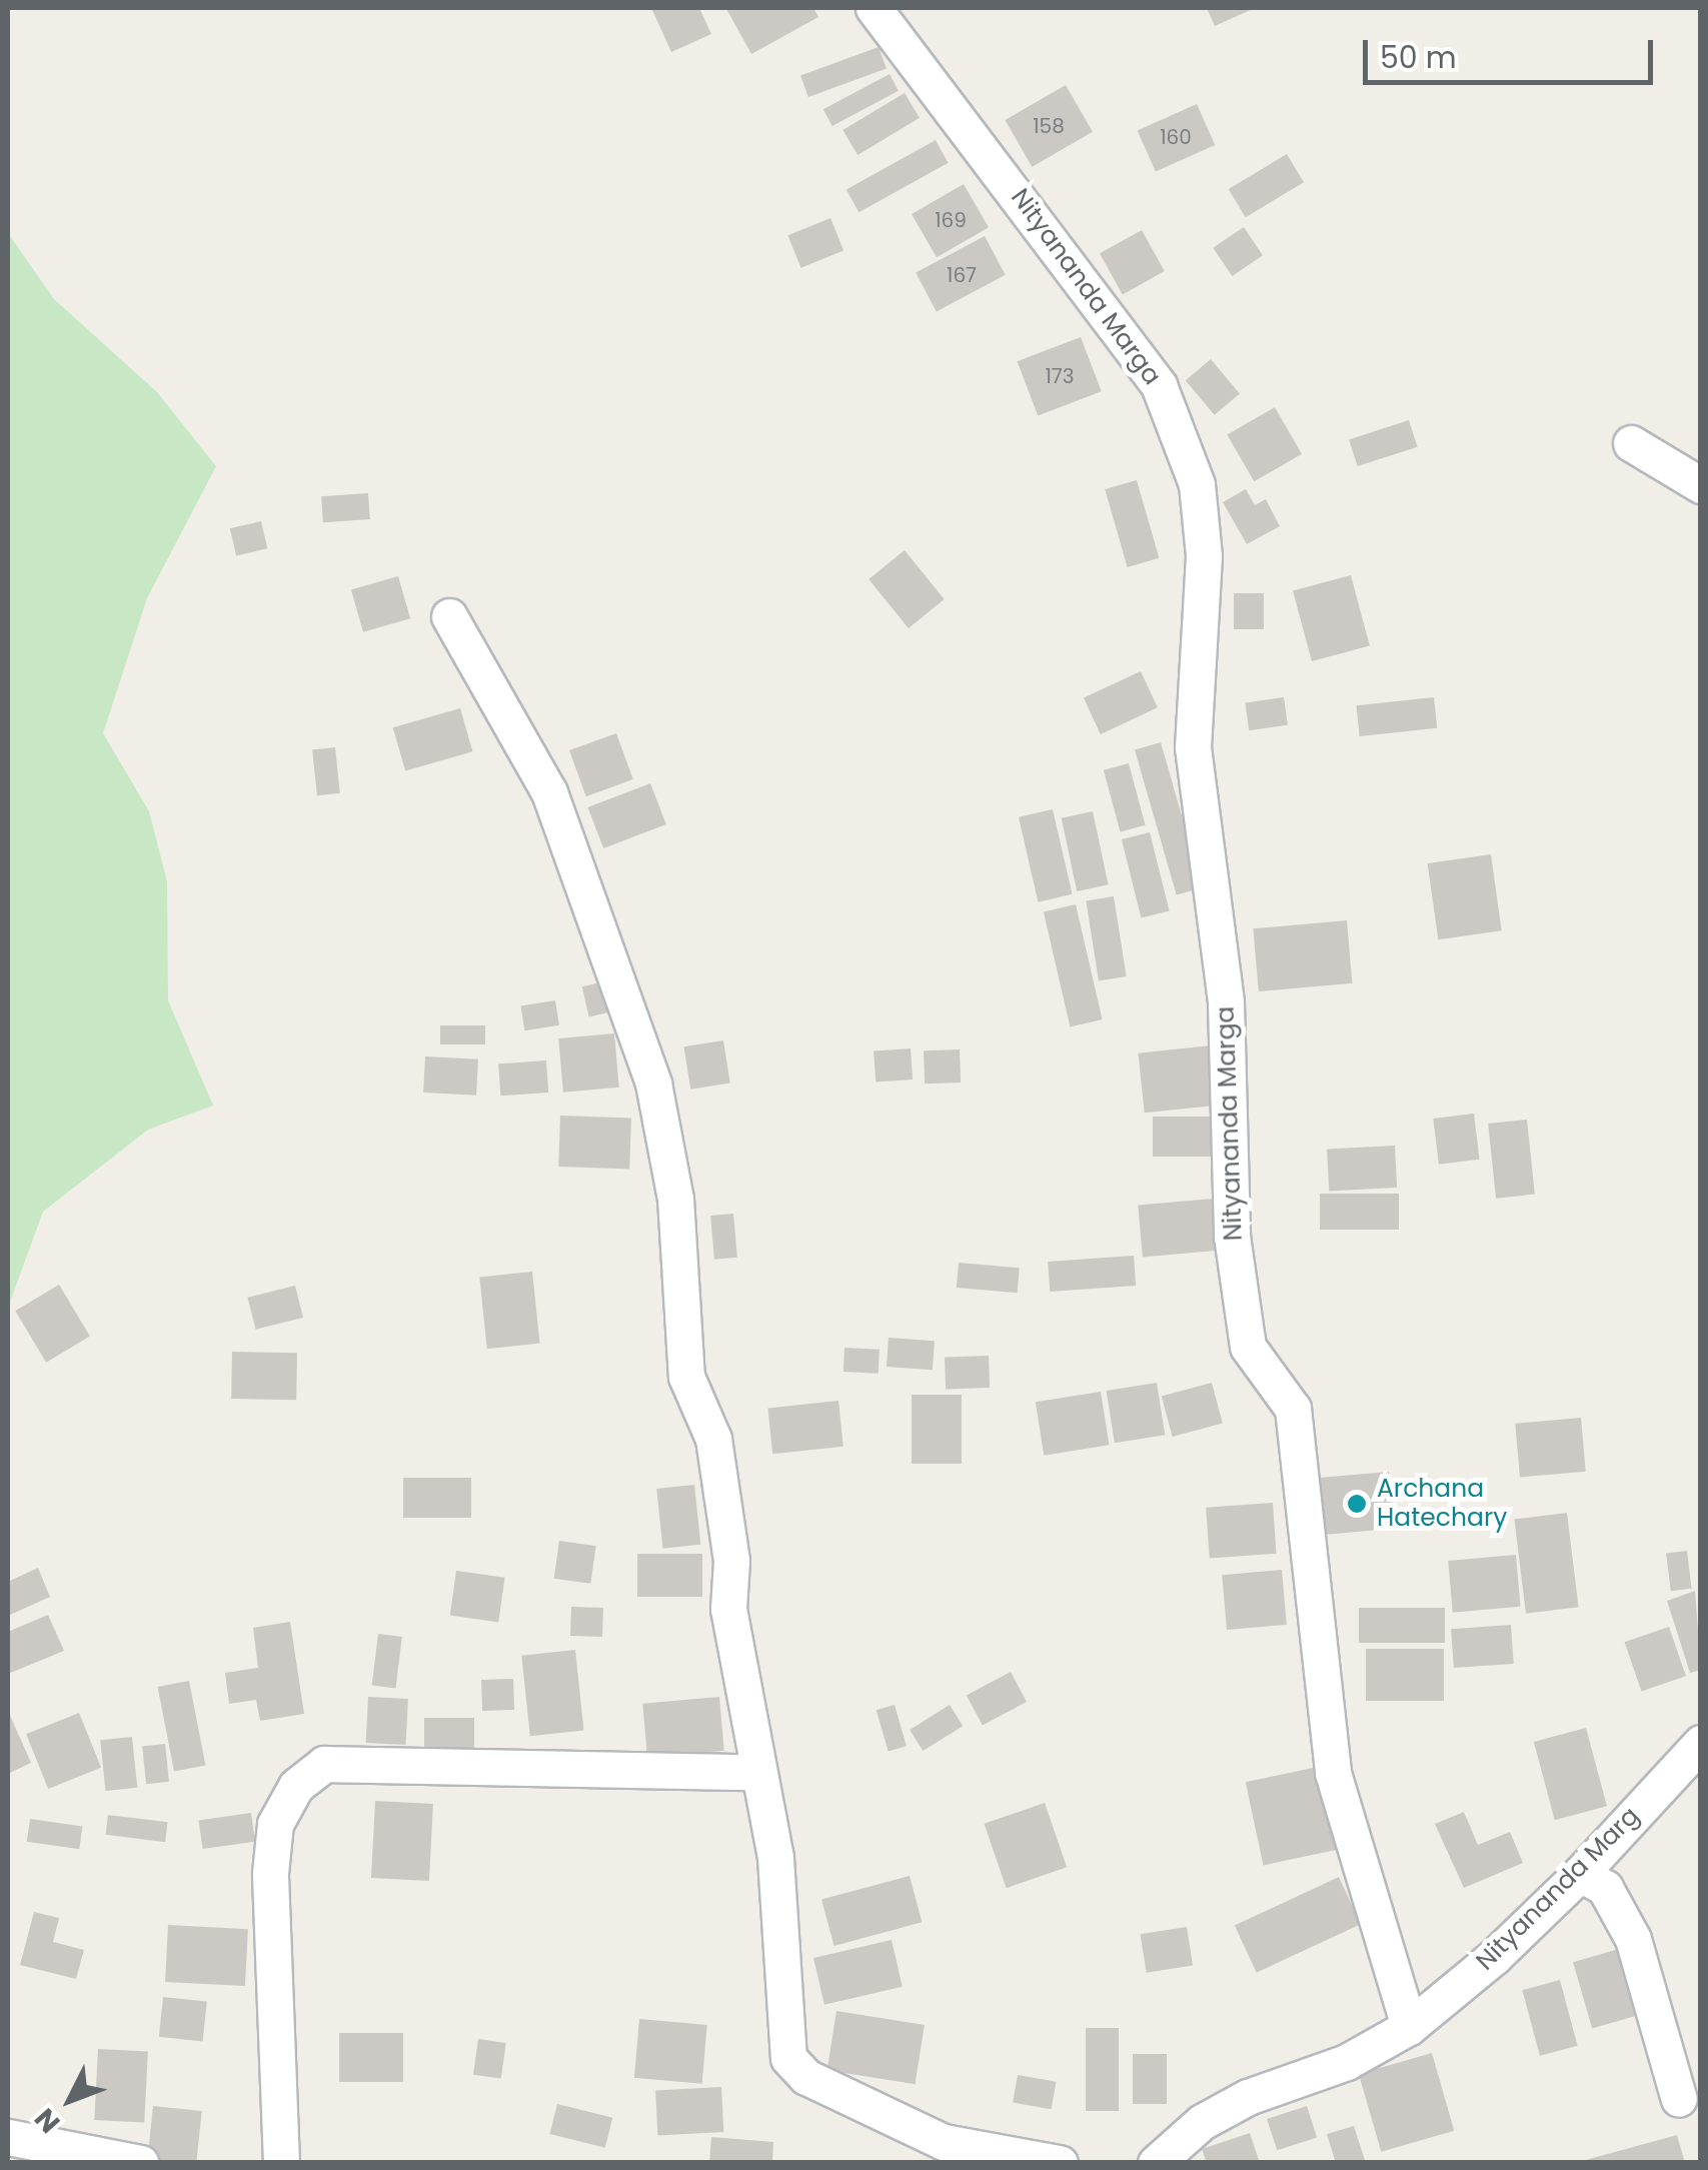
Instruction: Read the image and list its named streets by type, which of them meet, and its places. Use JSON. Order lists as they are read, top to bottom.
{
  "streets": {
    "street": ["Nityananda Marga", "Nityananda Marg"]
  },
  "crossings": [
    ["Nityananda Marga", "Nityananda Marg"]
  ],
  "places": ["Archana Hatechary"],
  "house_numbers": [
    "158",
    "160",
    "169",
    "167",
    "173"
  ],
  "scale_bar": "50 m",
  "north": "bottom left"
}
